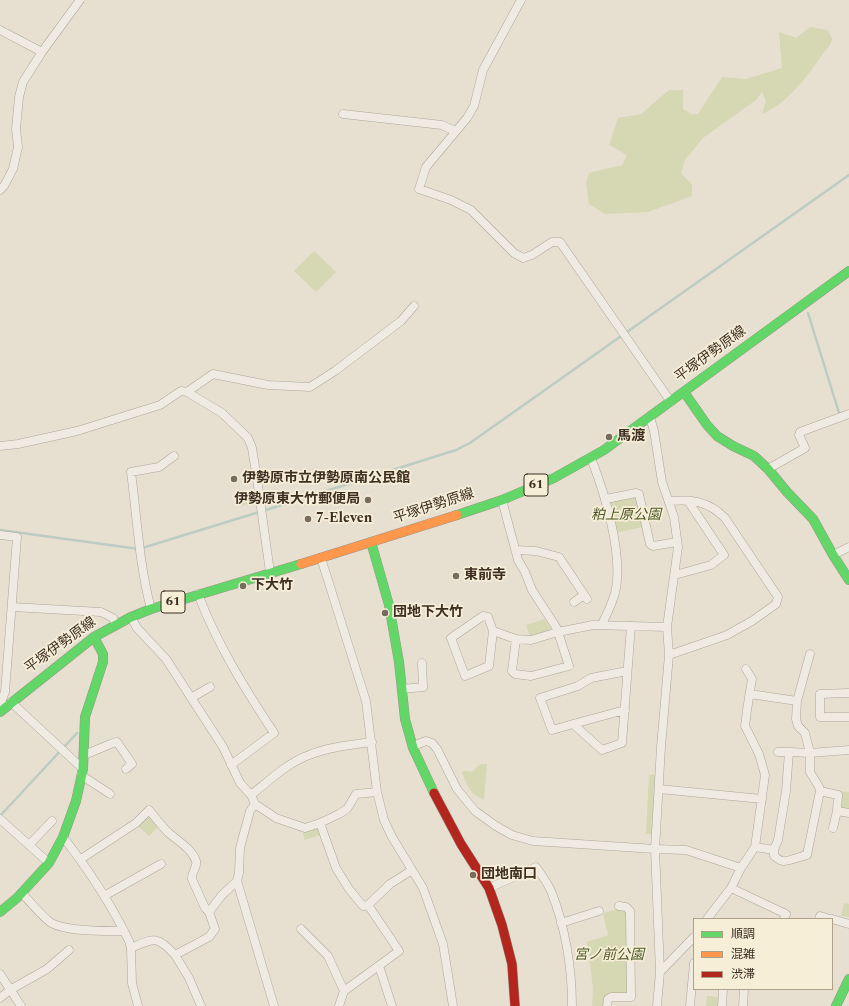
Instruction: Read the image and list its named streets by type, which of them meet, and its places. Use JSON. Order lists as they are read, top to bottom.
{
  "streets": {
    "street": ["平塚伊勢原線", "61"]
  },
  "parks": ["粕上原公園", "宮ノ前公園"],
  "places": [
    "馬渡",
    "伊勢原市立伊勢原南公民館",
    "伊勢原東大竹郵便局",
    "7-Eleven",
    "東前寺",
    "下大竹",
    "団地下大竹",
    "団地南口"
  ],
  "legend": ["順調", "混雑", "渋滞"]
}
